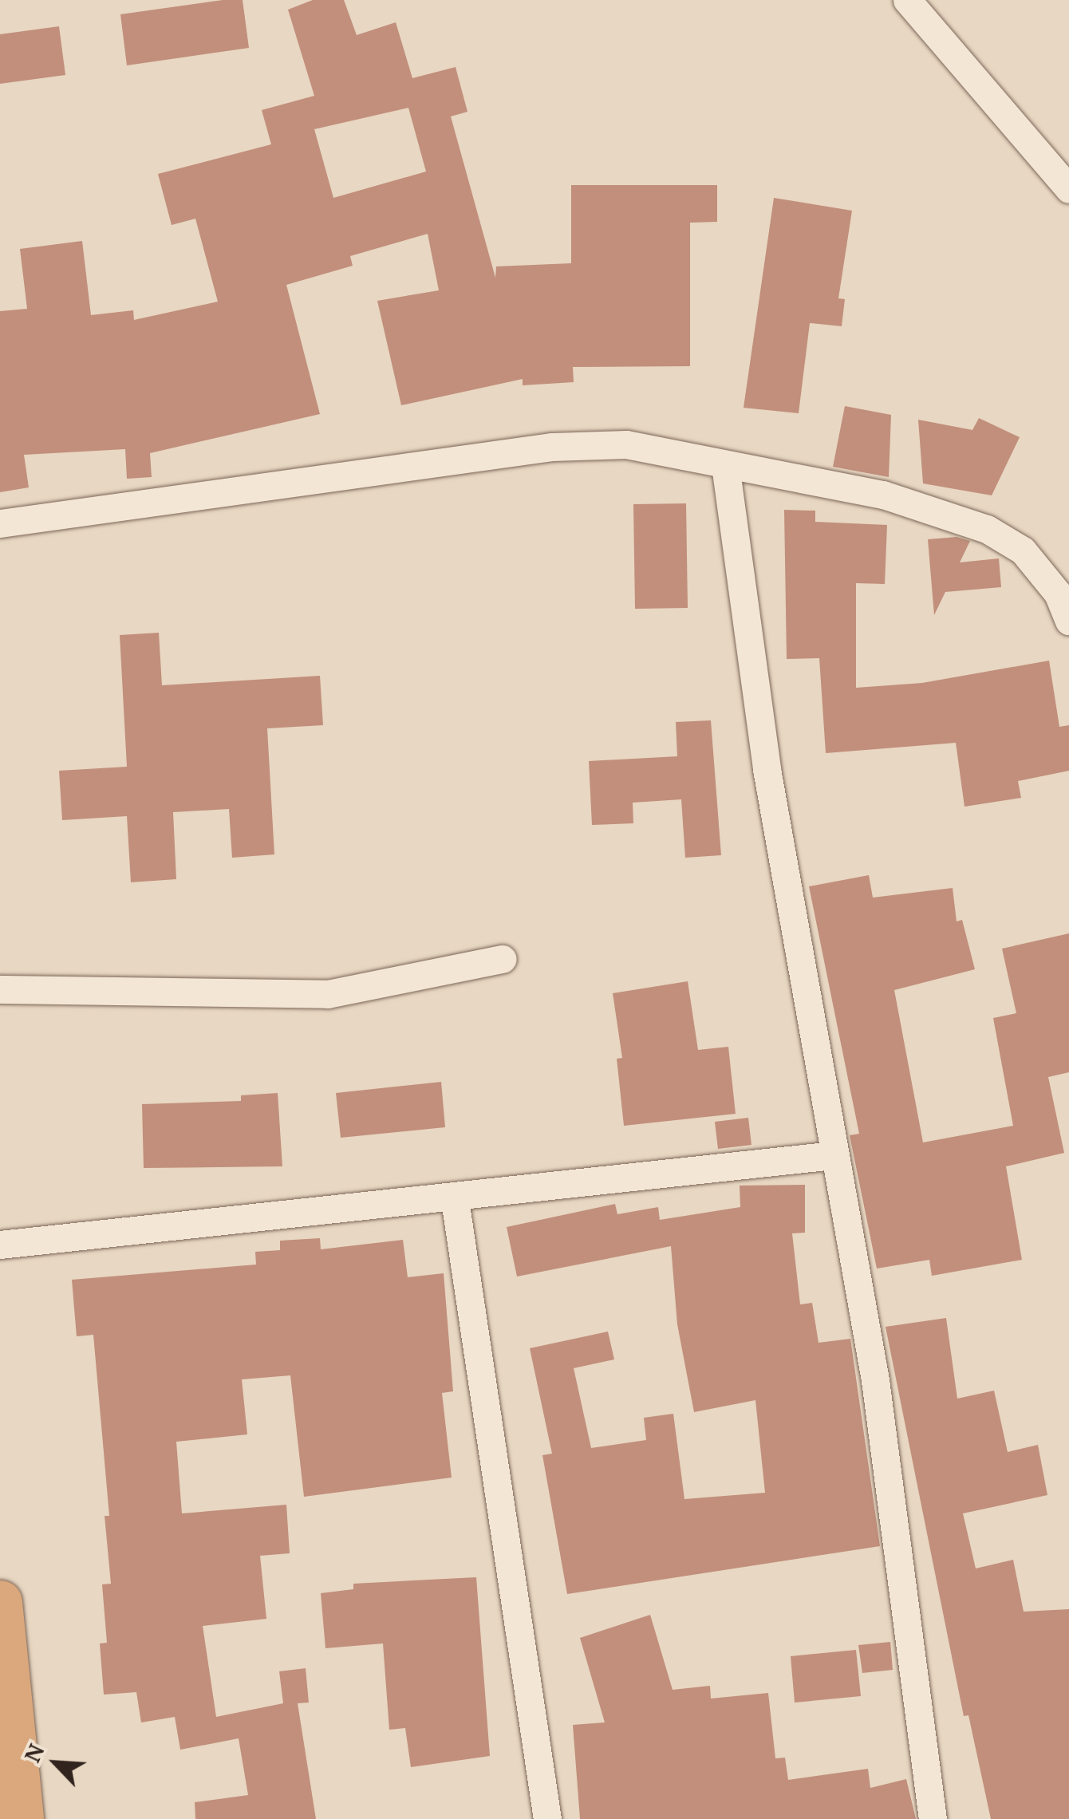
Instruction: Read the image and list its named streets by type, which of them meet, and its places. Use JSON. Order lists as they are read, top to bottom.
{
  "north": "top left"
}
